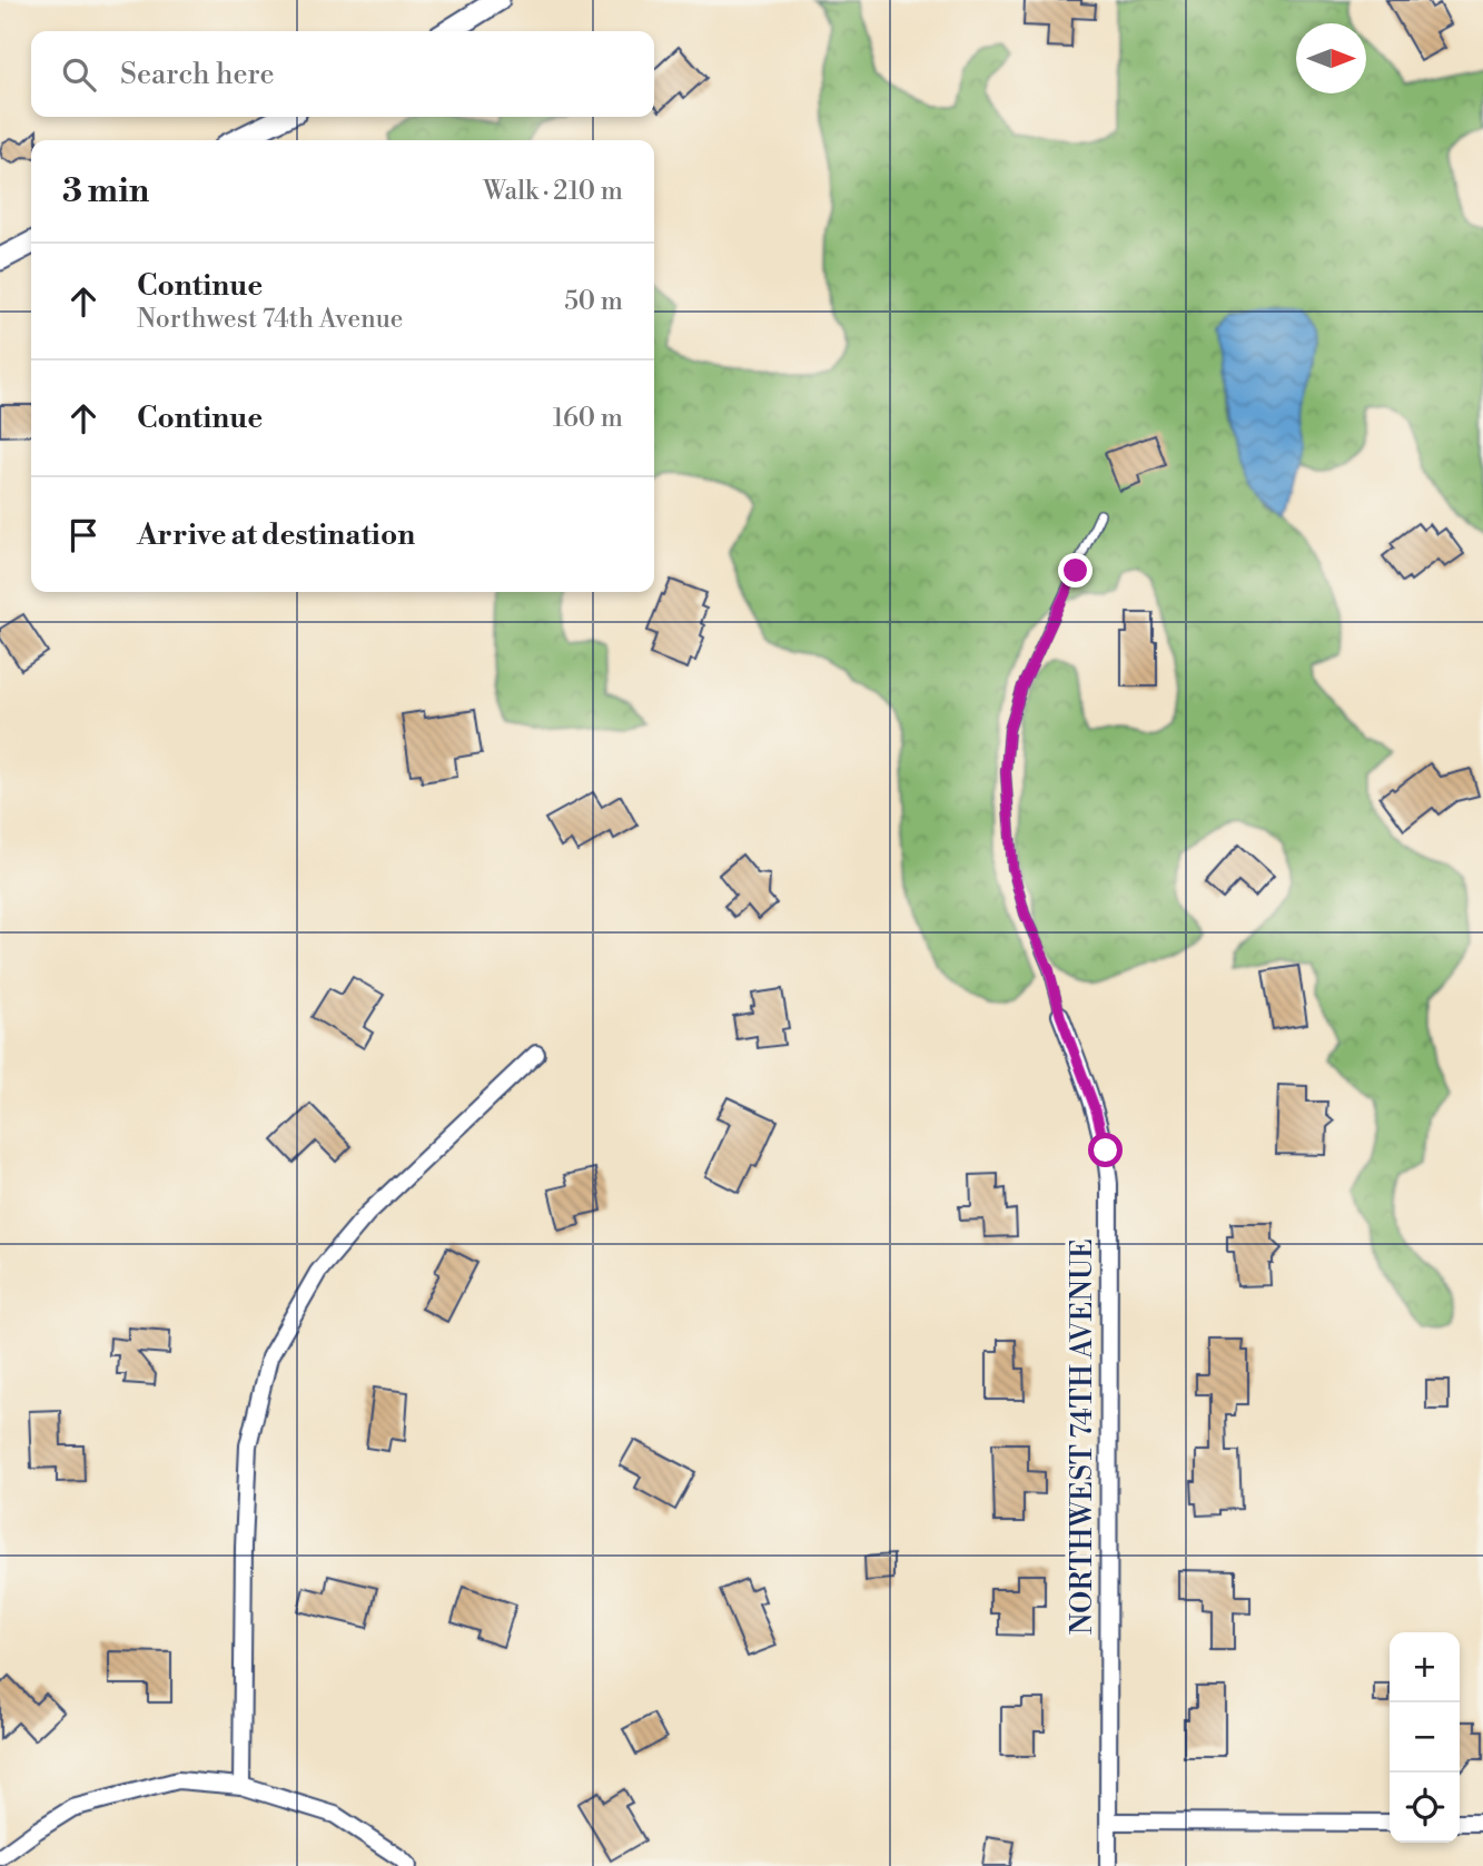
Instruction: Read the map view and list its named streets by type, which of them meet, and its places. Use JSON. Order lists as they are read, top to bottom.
{
  "streets": {
    "street": ["NORTHWEST 74TH AVENUE"]
  },
  "north": "right",
  "page": {
    "search": "Search here",
    "heading": ["3 min", "Walk · 210 m"],
    "list": [
      ["Continue", "Northwest 74th Avenue", "50 m"],
      ["Continue", "160 m"],
      "Arrive at destination"
    ],
    "map_buttons": ["+", "−"]
  }
}
